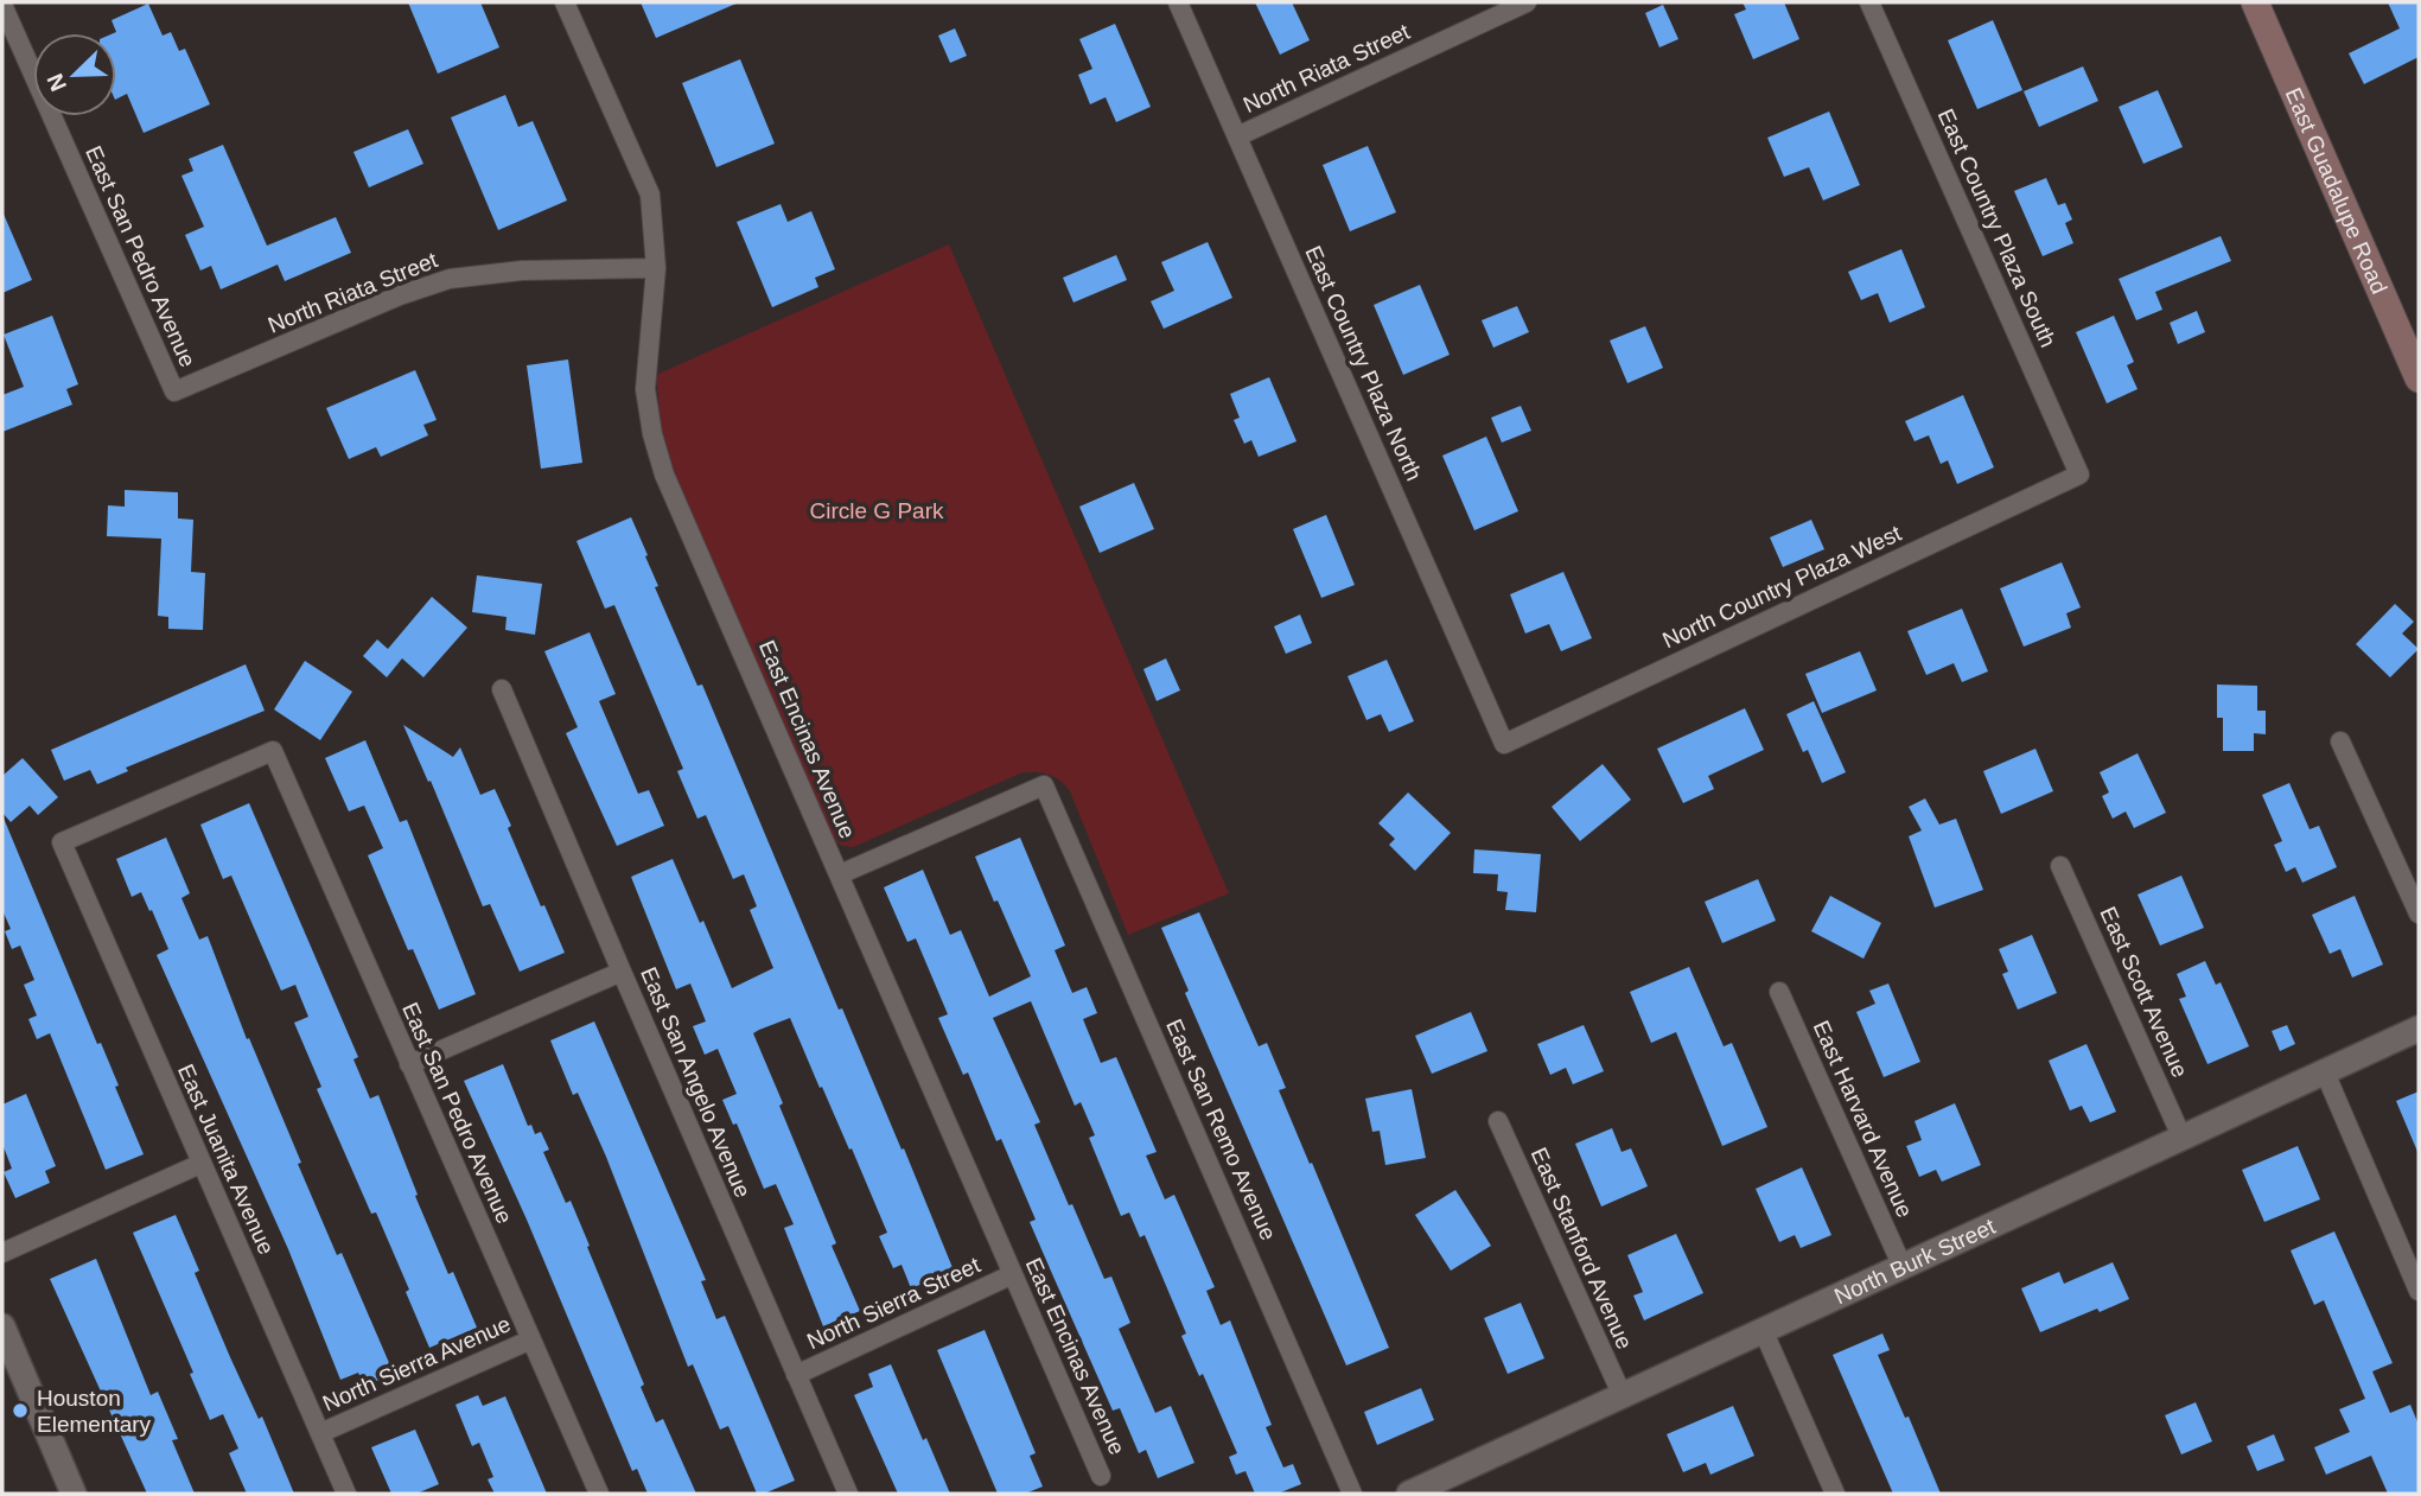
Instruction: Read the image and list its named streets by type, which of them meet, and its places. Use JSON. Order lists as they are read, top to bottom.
{
  "streets": {
    "main road": ["East Guadalupe Road"],
    "street": [
      "North Riata Street",
      "East Country Plaza South",
      "East San Pedro Avenue",
      "East Country Plaza North",
      "North Country Plaza West",
      "East Encinas Avenue",
      "East Scott Avenue",
      "East San Angelo Avenue",
      "East Harvard Avenue",
      "East San Remo Avenue",
      "East Juanita Avenue",
      "East Stanford Avenue",
      "North Burk Street",
      "North Sierra Street",
      "North Sierra Avenue"
    ]
  },
  "crossings": [
    ["North Riata Street", "East San Pedro Avenue"],
    ["North Riata Street", "East Country Plaza North"],
    ["North Riata Street", "East Encinas Avenue"],
    ["East Country Plaza South", "North Country Plaza West"],
    ["East San Pedro Avenue", "East Juanita Avenue"],
    ["East San Pedro Avenue", "North Sierra Avenue"],
    ["East Country Plaza North", "North Country Plaza West"],
    ["East Encinas Avenue", "East San Remo Avenue"],
    ["East Encinas Avenue", "North Sierra Street"],
    ["East Scott Avenue", "North Burk Street"],
    ["East San Angelo Avenue", "North Sierra Street"],
    ["East Harvard Avenue", "North Burk Street"],
    ["East Juanita Avenue", "North Sierra Avenue"],
    ["East Stanford Avenue", "North Burk Street"]
  ],
  "parks": ["Circle G Park"],
  "places": ["Houston Elementary"],
  "north": "bottom left"
}
